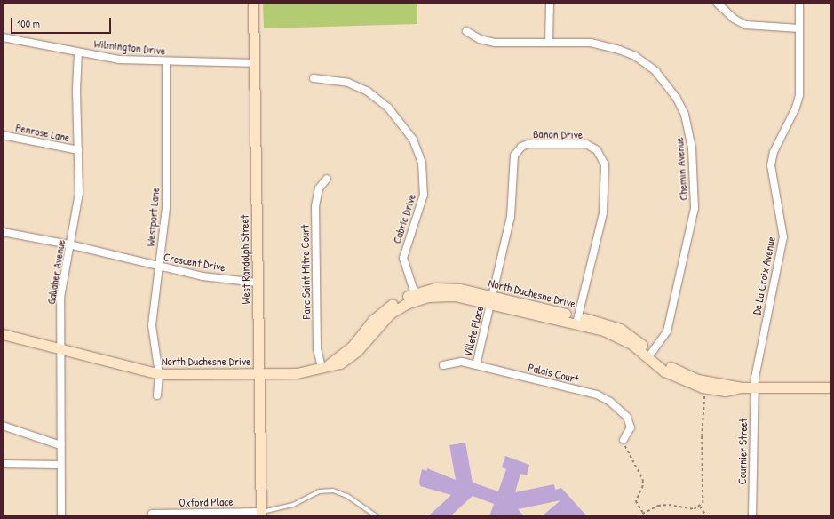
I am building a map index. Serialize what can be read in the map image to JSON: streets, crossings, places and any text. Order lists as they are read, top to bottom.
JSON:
{
  "streets": {
    "street": [
      "Wilmington Drive",
      "Penrose Lane",
      "Banon Drive",
      "Chemin Avenue",
      "Westport Lane",
      "Cabric Drive",
      "West Randolph Street",
      "Crescent Drive",
      "Gallaher Avenue",
      "Parc Saint Mitre Court",
      "De La Croix Avenue",
      "North Duchesne Drive",
      "Villete Place",
      "Palais Court",
      "Cournier Street",
      "Oxford Place"
    ]
  },
  "crossings": [
    ["Wilmington Drive", "Westport Lane"],
    ["Wilmington Drive", "West Randolph Street"],
    ["Wilmington Drive", "Gallaher Avenue"],
    ["Penrose Lane", "Gallaher Avenue"],
    ["Banon Drive", "North Duchesne Drive"],
    ["Banon Drive", "Villete Place"],
    ["Chemin Avenue", "North Duchesne Drive"],
    ["Westport Lane", "Crescent Drive"],
    ["Westport Lane", "North Duchesne Drive"],
    ["Cabric Drive", "North Duchesne Drive"],
    ["West Randolph Street", "Crescent Drive"],
    ["West Randolph Street", "North Duchesne Drive"],
    ["West Randolph Street", "Oxford Place"],
    ["Crescent Drive", "Gallaher Avenue"],
    ["Gallaher Avenue", "North Duchesne Drive"],
    ["Parc Saint Mitre Court", "North Duchesne Drive"],
    ["De La Croix Avenue", "North Duchesne Drive"],
    ["De La Croix Avenue", "Cournier Street"],
    ["North Duchesne Drive", "Villete Place"],
    ["North Duchesne Drive", "Cournier Street"],
    ["Villete Place", "Palais Court"]
  ],
  "scale_bar": "100 m"
}
